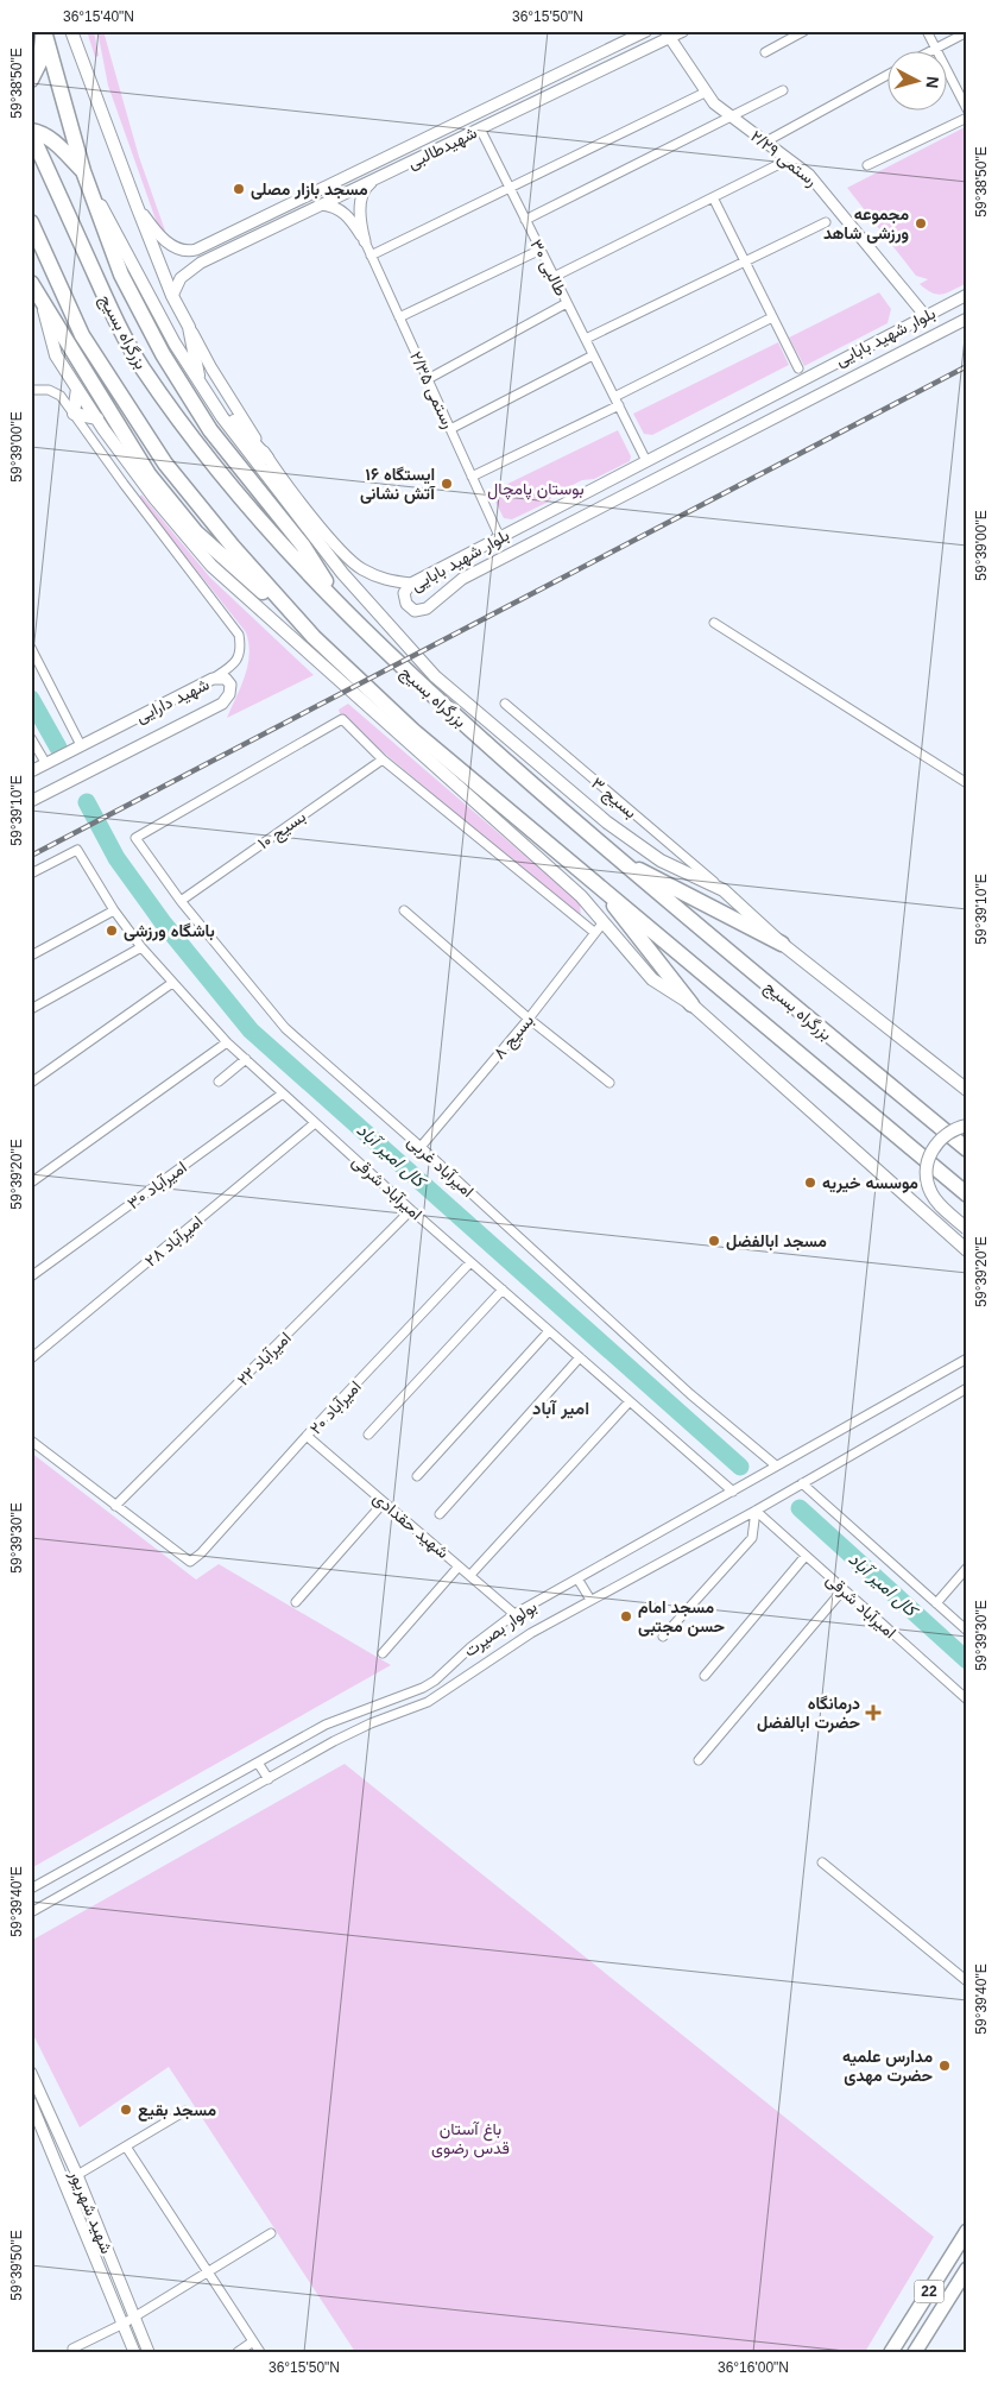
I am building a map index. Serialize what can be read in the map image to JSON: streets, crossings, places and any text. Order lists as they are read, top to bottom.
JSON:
{
  "streets": {
    "highway": ["بزرگراه بسیج"],
    "main road": ["22"],
    "street": [
      "شهیدطالبی",
      "رستمی ۲/۲۹",
      "طالبی ۳۰",
      "بلوار شهید بابایی",
      "رستمی ۲/۳۵",
      "شهید دارایی",
      "بسیج ۳",
      "بسیج ۱۰",
      "بسیج ۸",
      "امیرآباد غربی",
      "امیرآباد ۳۰",
      "امیرآباد شرقی",
      "امیرآباد ۲۸",
      "امیرآباد ۲۲",
      "امیرآباد ۲۰",
      "شهید حقدادی",
      "بولوار بصیرت",
      "شهید شهریور"
    ]
  },
  "crossings": [
    ["شهیدطالبی", "رستمی ۲/۲۹"],
    ["شهیدطالبی", "طالبی ۳۰"],
    ["رستمی ۲/۲۹", "بلوار شهید بابایی"],
    ["طالبی ۳۰", "بلوار شهید بابایی"],
    ["بلوار شهید بابایی", "رستمی ۲/۳۵"],
    ["بسیج ۱۰", "امیرآباد غربی"],
    ["بسیج ۸", "امیرآباد غربی"],
    ["امیرآباد غربی", "بولوار بصیرت"],
    ["امیرآباد ۳۰", "امیرآباد شرقی"],
    ["امیرآباد شرقی", "امیرآباد ۲۸"],
    ["امیرآباد شرقی", "امیرآباد ۲۲"],
    ["امیرآباد شرقی", "امیرآباد ۲۰"],
    ["امیرآباد شرقی", "بولوار بصیرت"],
    ["امیرآباد ۲۲", "امیرآباد ۲۰"],
    ["امیرآباد ۲۰", "شهید حقدادی"],
    ["شهید حقدادی", "بولوار بصیرت"]
  ],
  "districts": ["امیر آباد"],
  "water": ["کال امیر آباد"],
  "parks": ["بوستان پامچال", "باغ آستان قدس رضوی"],
  "places": {
    "other": [
      "مسجد بازار مصلی",
      "مجموعه ورزشی شاهد",
      "ایستگاه ۱۶ آتش نشانی",
      "باشگاه ورزشی",
      "موسسه خیریه",
      "مسجد ابالفضل",
      "مسجد امام حسن مجتبی",
      "مدارس علمیه حضرت مهدی",
      "مسجد بقیع"
    ],
    "health": ["درمانگاه حضرت ابالفضل"]
  },
  "north": "right",
  "coordinates": [
    "36°15'40\"N",
    "36°15'50\"N",
    "59°38'50\"E",
    "59°39'00\"E",
    "59°39'10\"E",
    "59°39'20\"E",
    "59°39'30\"E",
    "59°39'40\"E",
    "59°39'50\"E",
    "36°16'00\"N"
  ]
}
